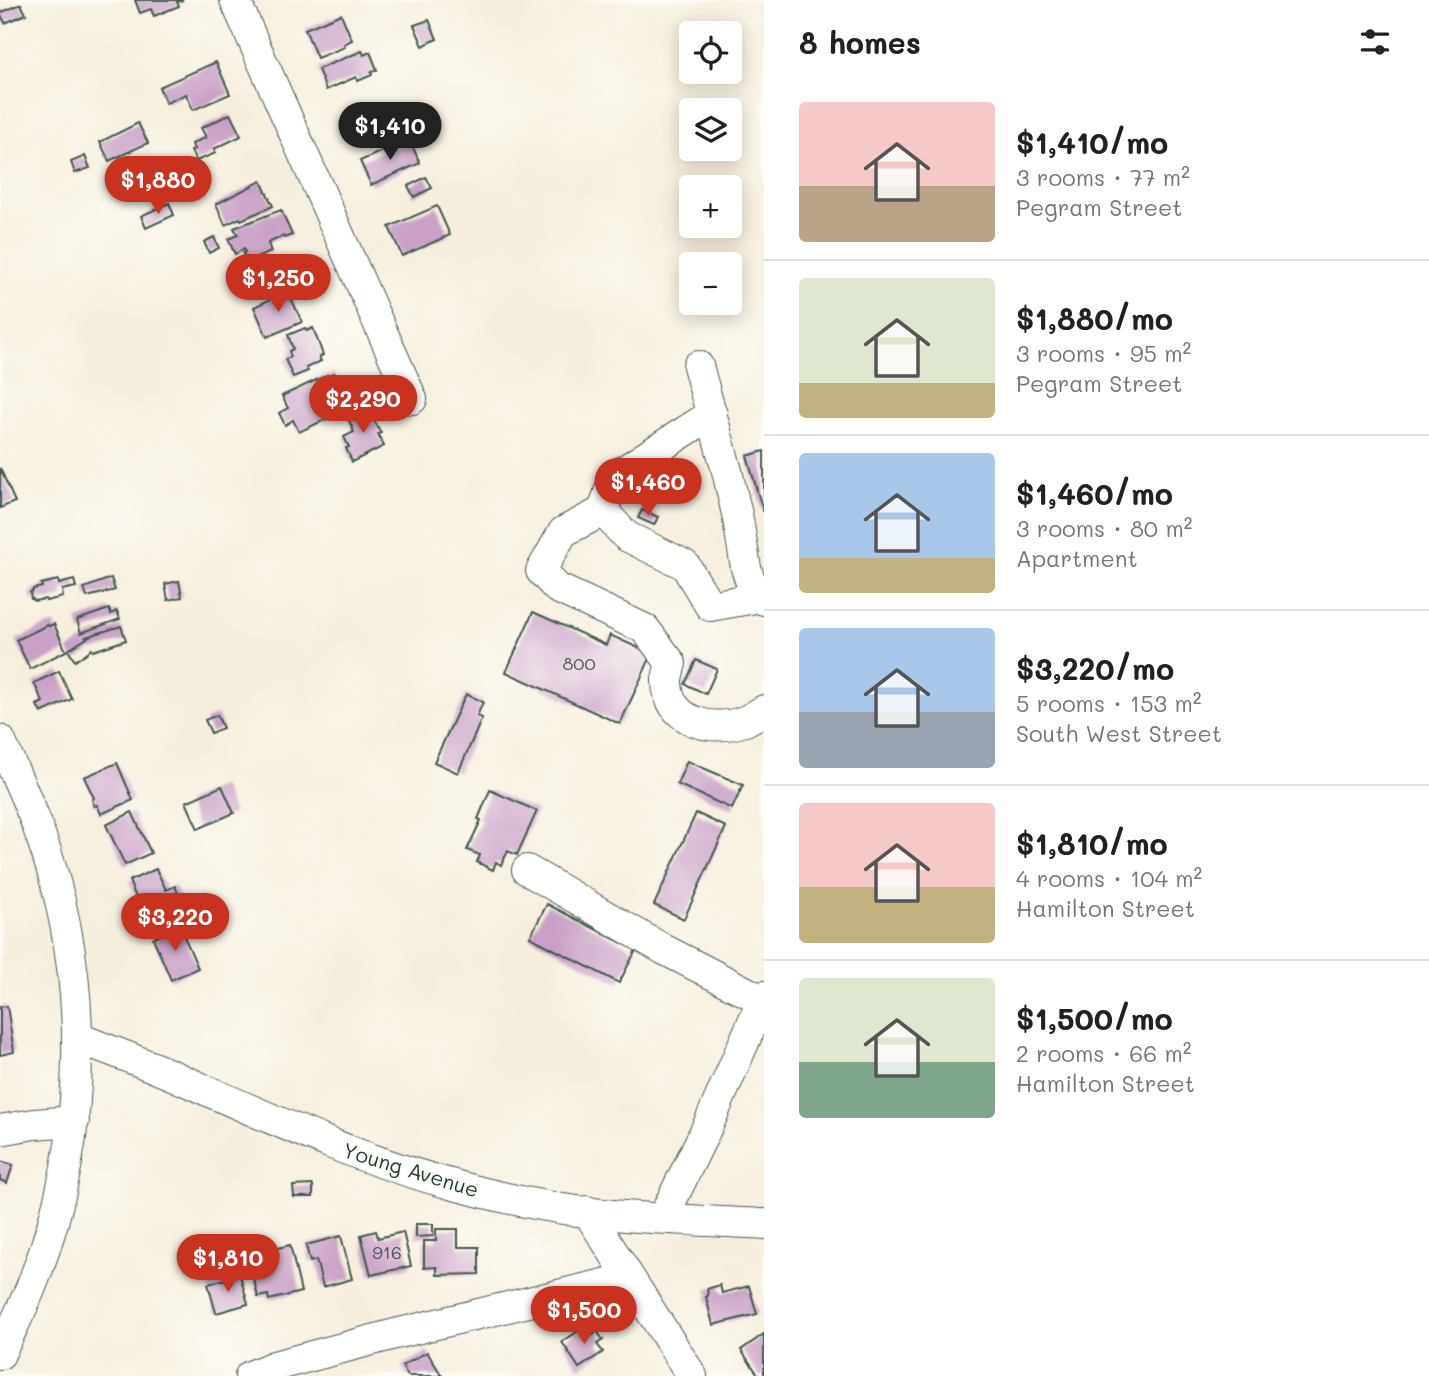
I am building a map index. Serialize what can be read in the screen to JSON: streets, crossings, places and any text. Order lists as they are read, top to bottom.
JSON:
{
  "streets": {
    "street": ["Young Avenue"]
  },
  "house_numbers": ["800", "916"],
  "page": {
    "heading": "8 homes",
    "map_buttons": ["+", "−"],
    "list": [
      {
        "name": "$1,410/mo",
        "note": "3 rooms · 77 m² · Pegram Street"
      },
      {
        "name": "$1,880/mo",
        "note": "3 rooms · 95 m² · Pegram Street"
      },
      {
        "name": "$1,460/mo",
        "note": "3 rooms · 80 m² · Apartment"
      },
      {
        "name": "$3,220/mo",
        "note": "5 rooms · 153 m² · South West Street"
      },
      {
        "name": "$1,810/mo",
        "note": "4 rooms · 104 m² · Hamilton Street"
      },
      {
        "name": "$1,500/mo",
        "note": "2 rooms · 66 m² · Hamilton Street"
      }
    ],
    "price": [
      "$1,410",
      "$1,880",
      "$1,250",
      "$2,290",
      "$1,460",
      "$3,220",
      "$1,810",
      "$1,500"
    ]
  }
}
